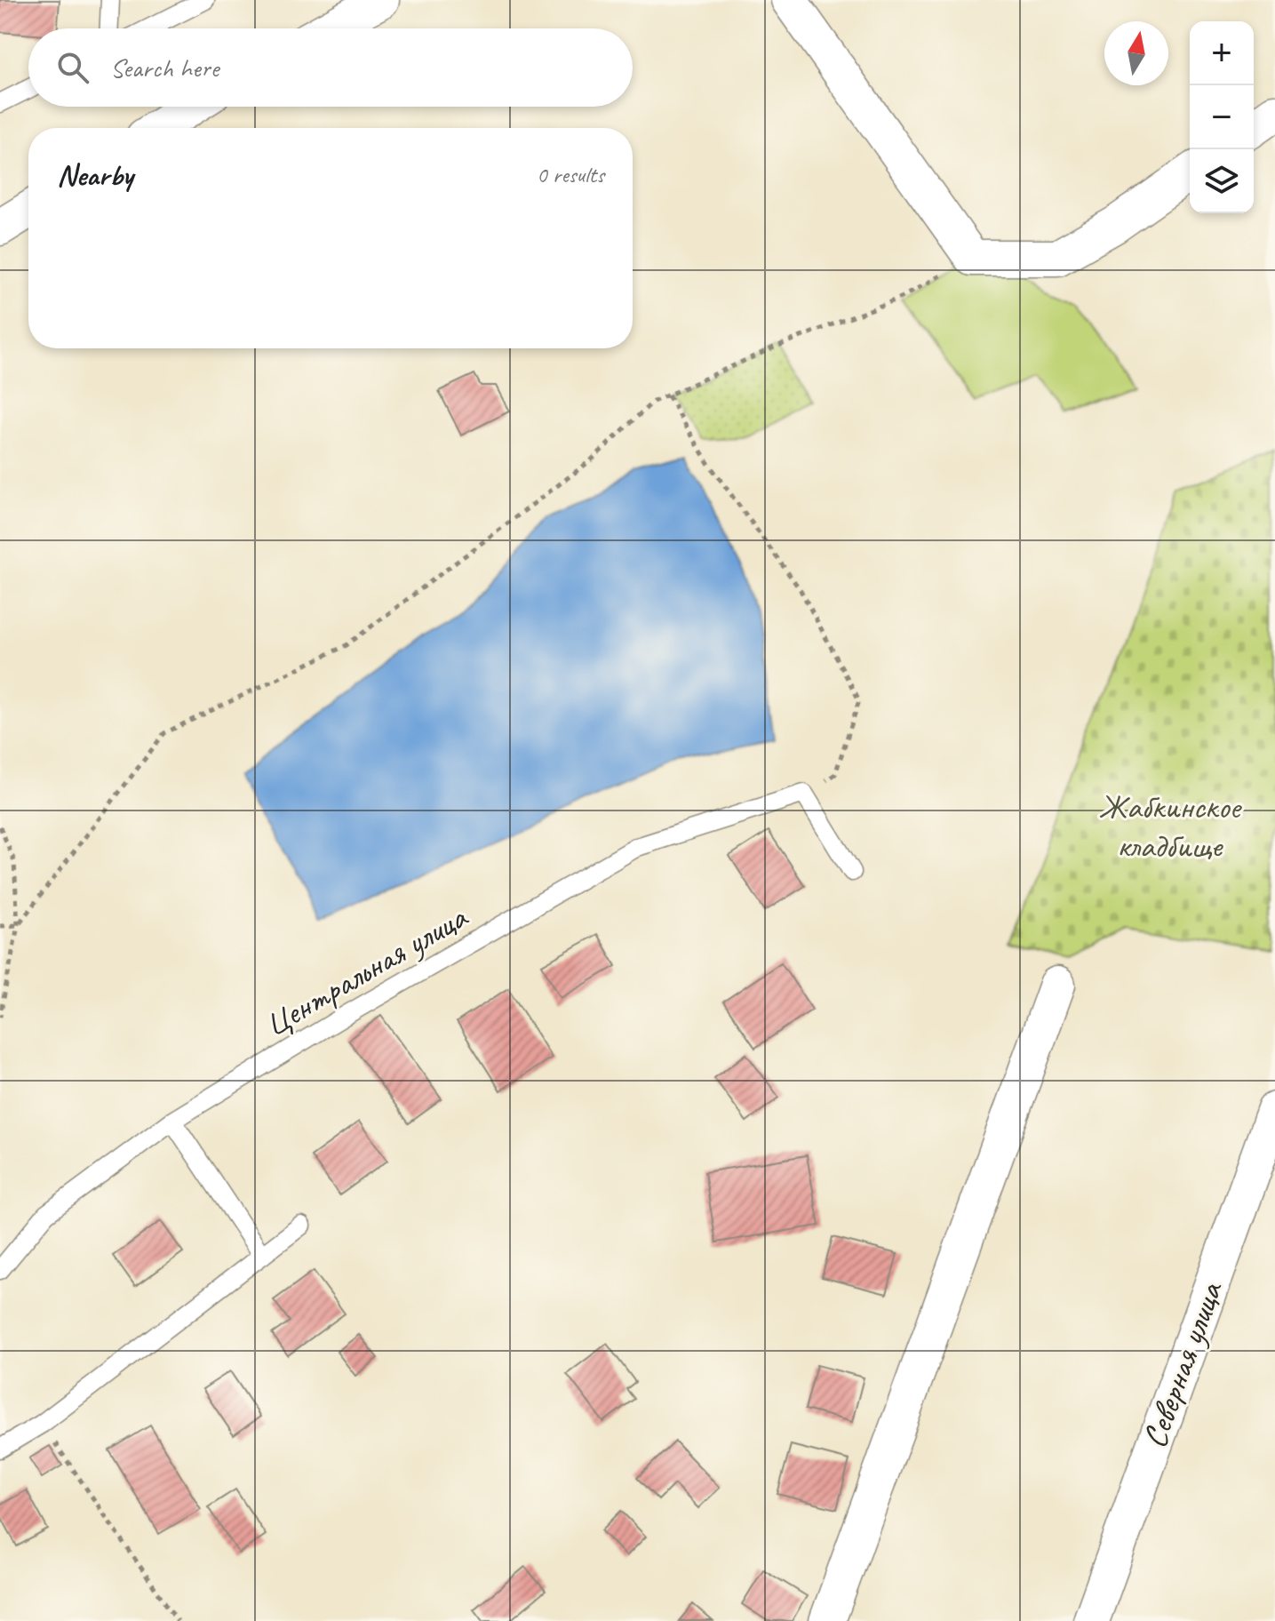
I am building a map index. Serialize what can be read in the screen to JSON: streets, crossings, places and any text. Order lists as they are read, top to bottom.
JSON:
{
  "streets": {
    "street": ["Северная улица"],
    "lane": ["Центральная улица"]
  },
  "parks": ["Жабкинское кладбище"],
  "north": "top",
  "page": {
    "map_buttons": ["+", "−"],
    "search": "Search here",
    "heading": ["Nearby", "0 results"]
  }
}
